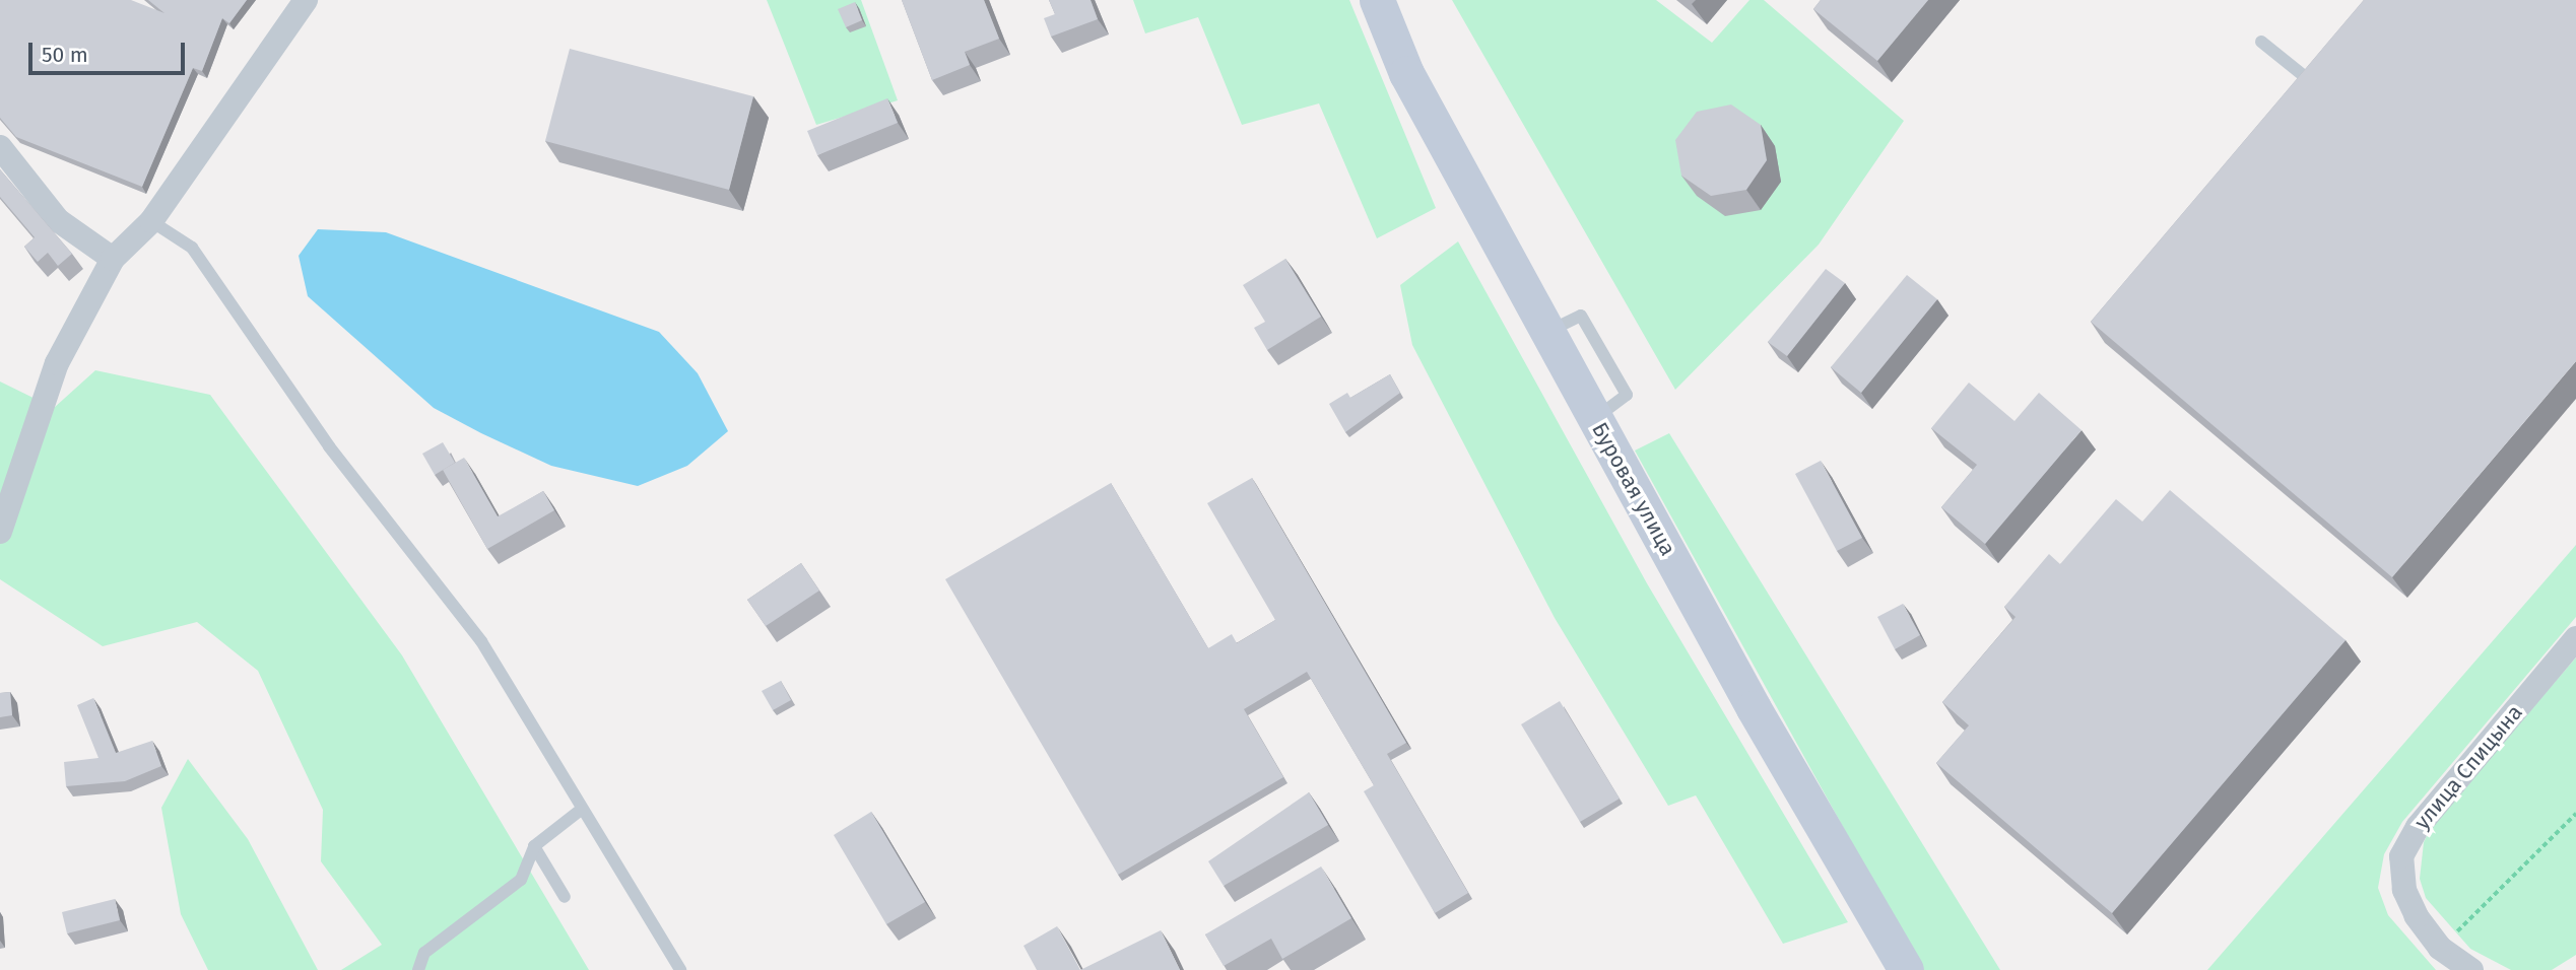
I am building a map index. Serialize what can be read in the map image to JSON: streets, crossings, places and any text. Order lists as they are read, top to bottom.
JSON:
{
  "streets": {
    "main road": ["Буровая улица"],
    "street": ["улица Спицына"]
  },
  "scale_bar": "50 m"
}
